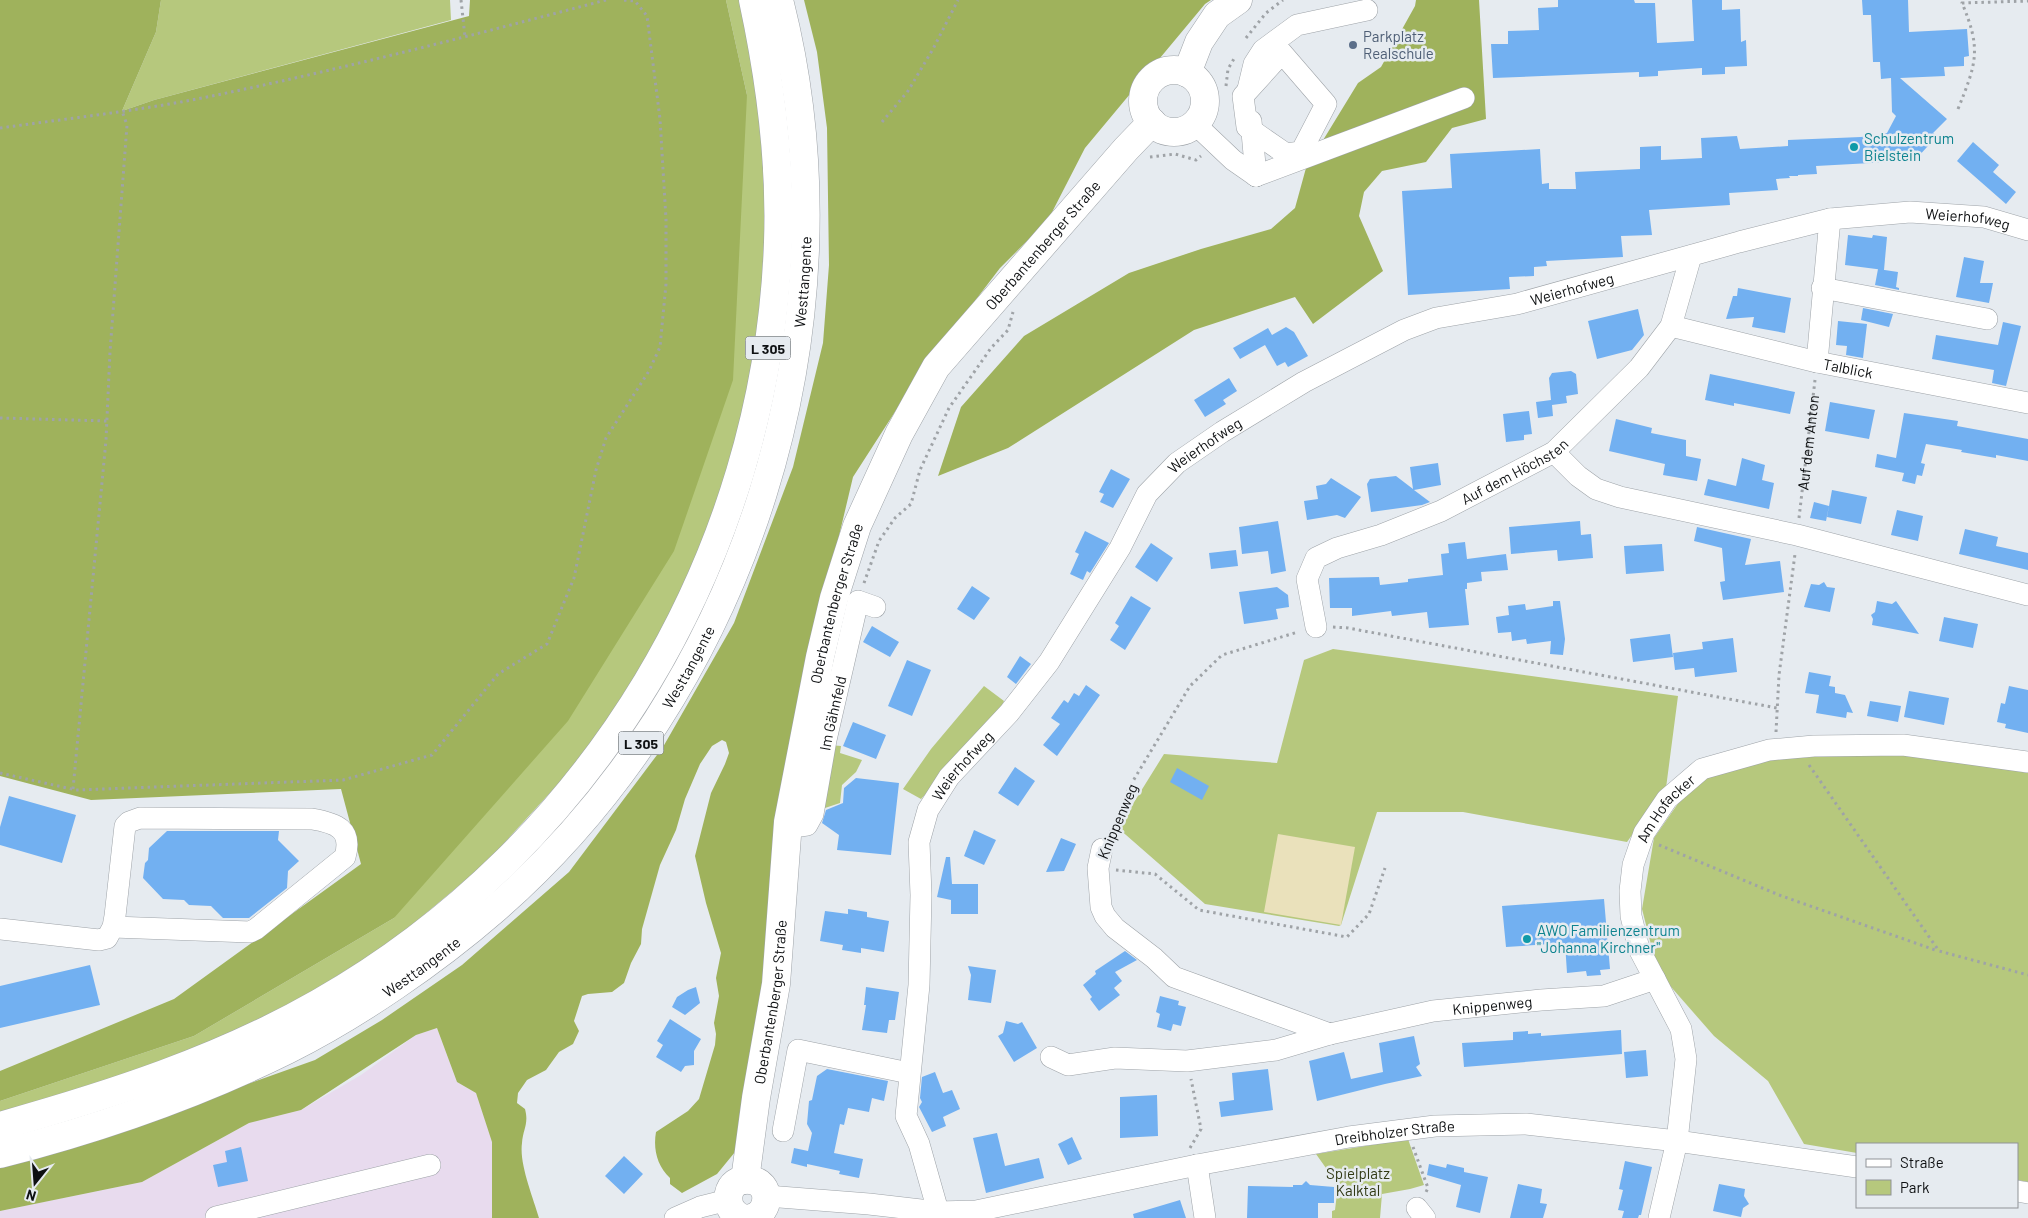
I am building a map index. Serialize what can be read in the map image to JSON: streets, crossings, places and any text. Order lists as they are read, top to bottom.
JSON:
{
  "streets": {
    "main road": ["Oberbantenberger Straße", "Westtangente", "L 305"],
    "street": [
      "Weierhofweg",
      "Talblick",
      "Auf dem Höchsten",
      "Im Gähnfeld",
      "Am Hofacker",
      "Knippenweg",
      "Dreibholzer Straße"
    ],
    "path": ["Auf dem Anton"]
  },
  "crossings": [
    ["Weierhofweg", "Auf dem Höchsten"],
    ["Weierhofweg", "Dreibholzer Straße"],
    ["Oberbantenberger Straße", "Im Gähnfeld"],
    ["Talblick", "Auf dem Anton"],
    ["Talblick", "Auf dem Höchsten"],
    ["Auf dem Anton", "Am Hofacker"],
    ["Auf dem Anton", "Knippenweg"],
    ["Auf dem Höchsten", "Knippenweg"],
    ["Am Hofacker", "Knippenweg"],
    ["Am Hofacker", "Dreibholzer Straße"]
  ],
  "parks": ["Spielplatz Kalktal"],
  "places": ["Parkplatz Realschule", "Schulzentrum Bielstein", "AWO Familienzentrum \"Johanna Kirchner\""],
  "legend": ["Straße", "Park"],
  "north": "bottom"
}
